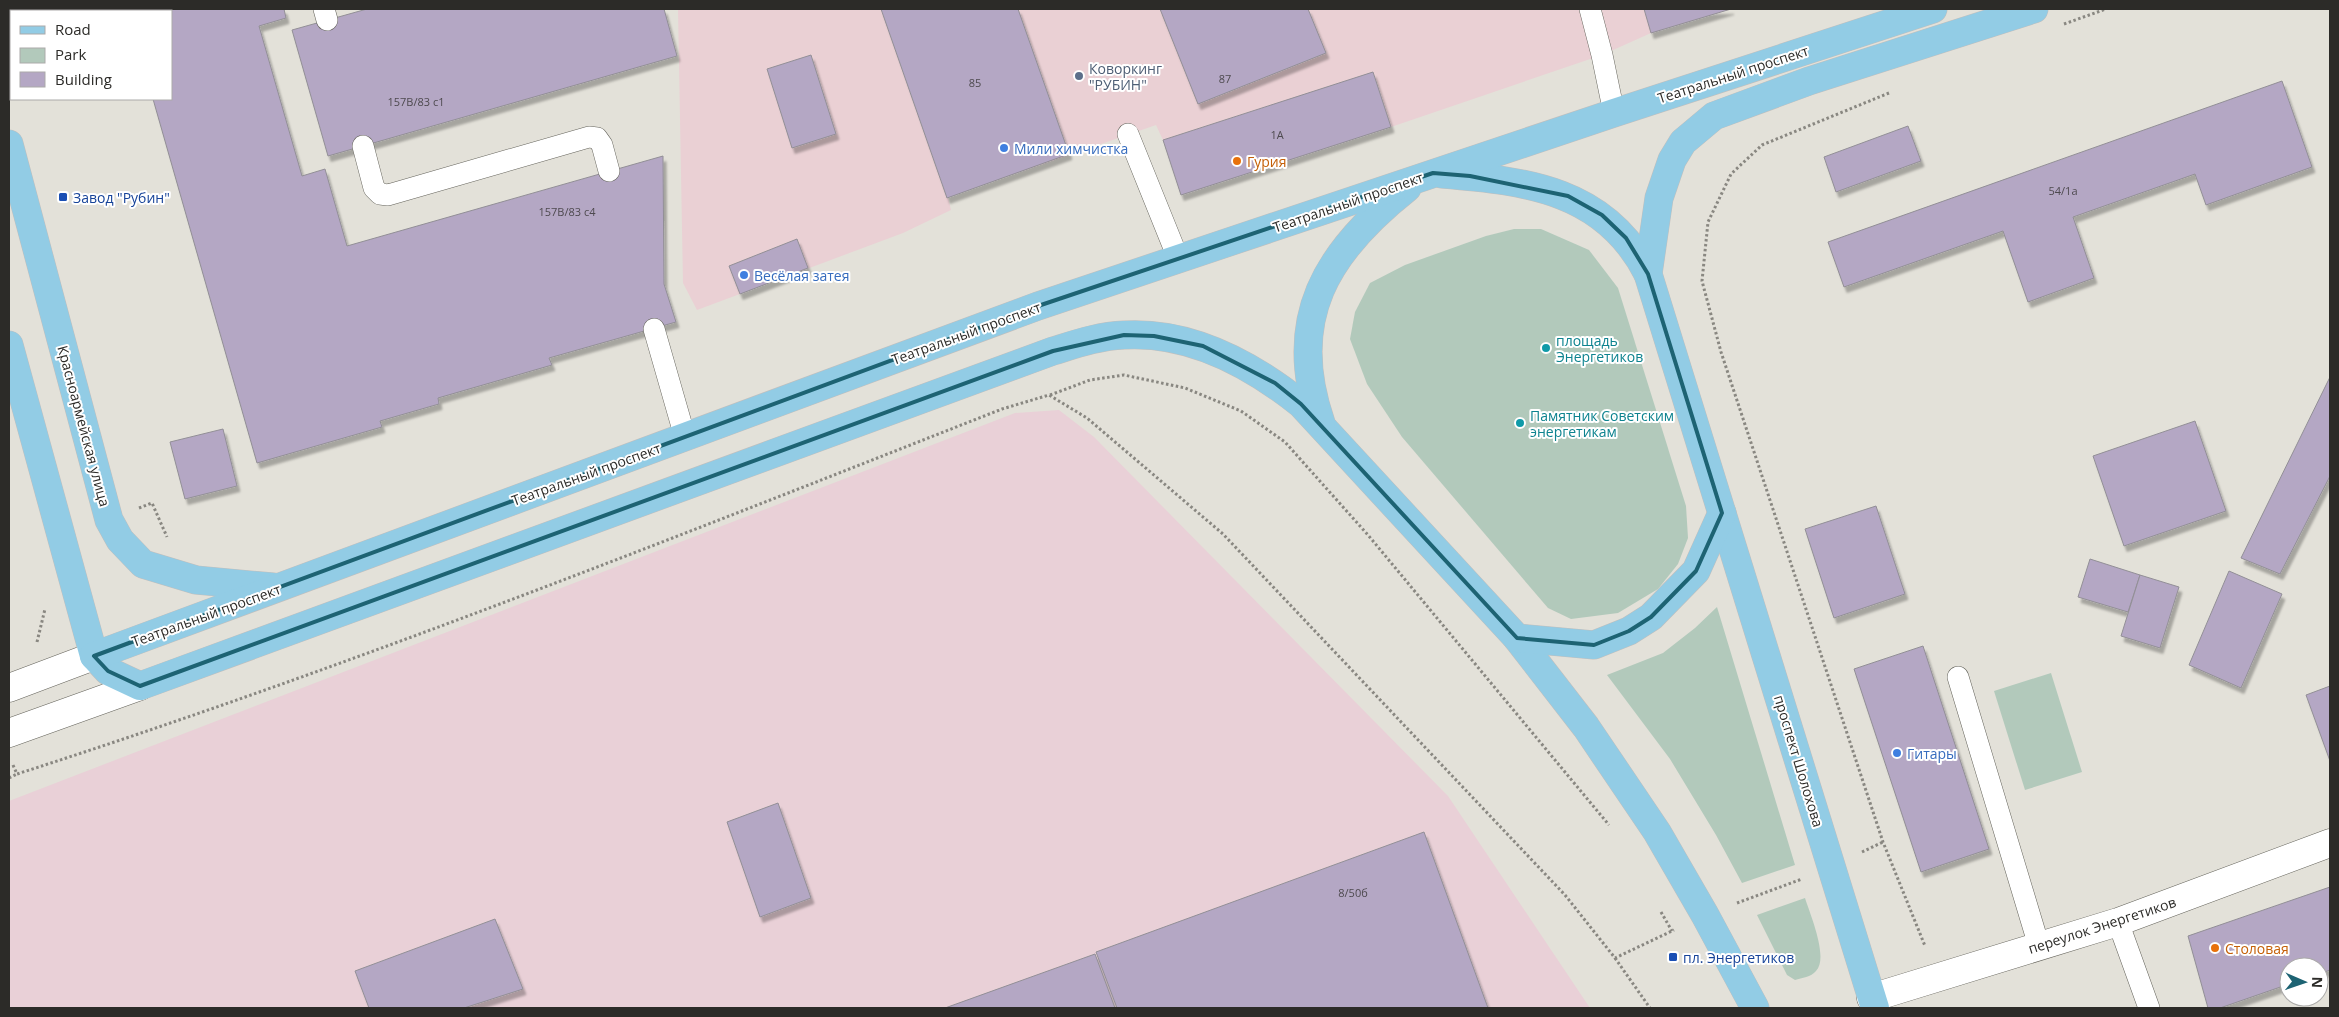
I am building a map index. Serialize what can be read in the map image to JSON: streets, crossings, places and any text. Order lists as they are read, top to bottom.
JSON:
{
  "streets": {
    "main road": ["Театральный проспект", "Красноармейская улица", "проспект Шолохова"],
    "street": ["переулок Энергетиков"]
  },
  "crossings": [
    ["Театральный проспект", "Красноармейская улица"],
    ["проспект Шолохова", "переулок Энергетиков"]
  ],
  "places": {
    "other": [
      "Коворкинг \"РУБИН\"",
      "Мили химчистка",
      "Гурия",
      "Весёлая затея",
      "площадь Энергетиков",
      "Памятник Советским энергетикам",
      "Гитары",
      "Столовая"
    ],
    "transit": ["Завод \"Рубин\"", "пл. Энергетиков"]
  },
  "house_numbers": [
    "87",
    "85",
    "157В/83 с1",
    "1А",
    "54/1а",
    "157В/83 с4",
    "8/50б"
  ],
  "legend": ["Road", "Park", "Building"],
  "north": "right"
}
